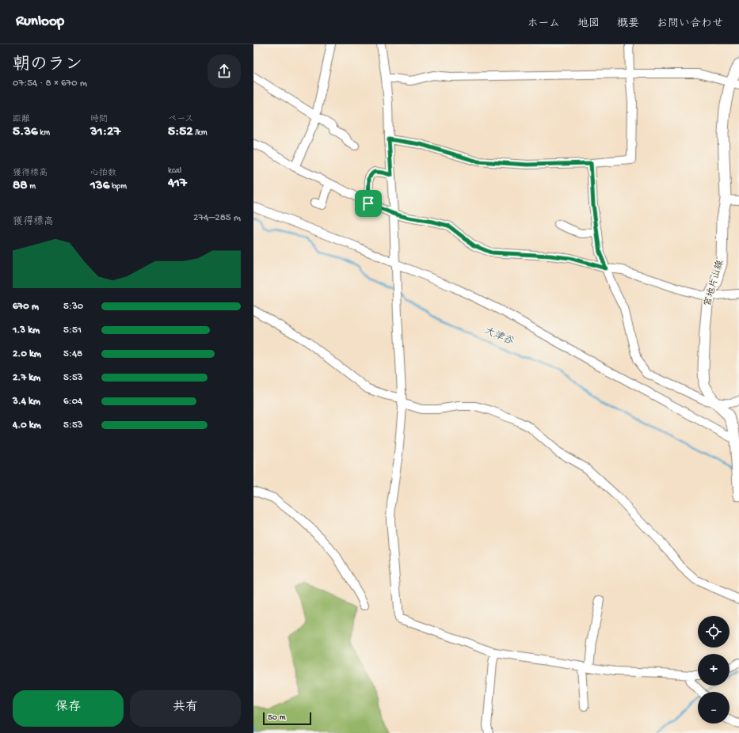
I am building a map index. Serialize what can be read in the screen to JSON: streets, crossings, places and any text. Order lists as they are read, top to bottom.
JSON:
{
  "streets": {
    "main road": ["宮地片山線"]
  },
  "water": ["大津谷"],
  "scale_bar": "50 m",
  "page": {
    "header": "Runloop",
    "nav": [
      "ホーム",
      "地図",
      "概要",
      "お問い合わせ"
    ],
    "heading": ["朝のラン", "07:54 · 8 × 670 m"],
    "stats": [
      ["距離", "5.36 km"],
      ["時間", "31:27"],
      ["ペース", "5:52 /km"],
      ["獲得標高", "88 m"],
      ["心拍数", "136 bpm"],
      ["kcal", "417"]
    ],
    "chart": ["獲得標高", "274–285 m"],
    "list": [
      {
        "name": "670 m",
        "note": "5:30"
      },
      {
        "name": "1.3 km",
        "note": "5:51"
      },
      {
        "name": "2.0 km",
        "note": "5:48"
      },
      {
        "name": "2.7 km",
        "note": "5:53"
      },
      {
        "name": "3.4 km",
        "note": "6:04"
      },
      {
        "name": "4.0 km",
        "note": "5:53"
      }
    ],
    "map_buttons": ["+", "−"],
    "buttons": ["保存", "共有"],
    "scale": "50 m"
  }
}
